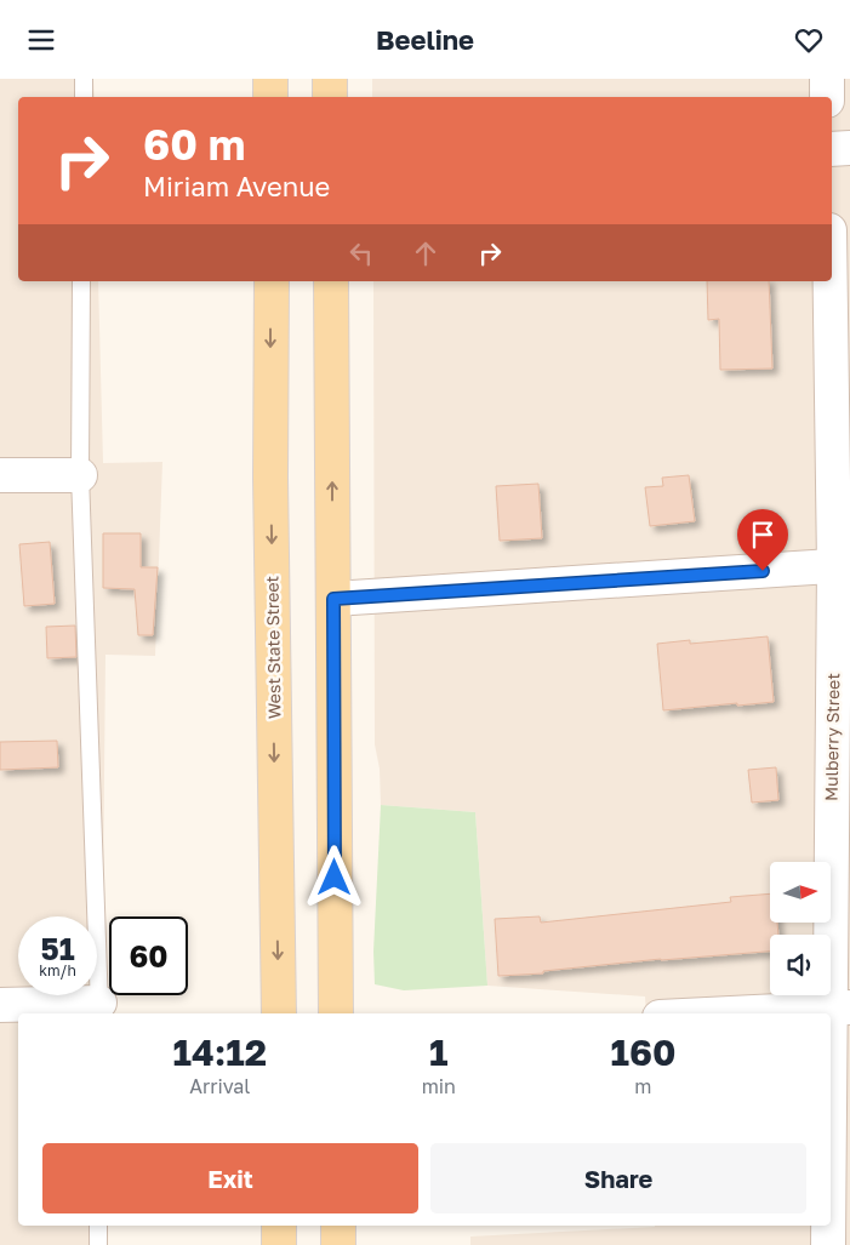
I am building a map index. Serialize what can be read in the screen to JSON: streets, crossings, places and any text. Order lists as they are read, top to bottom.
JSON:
{
  "streets": {
    "main road": ["West State Street"],
    "street": ["Mulberry Street"]
  },
  "north": "right",
  "page": {
    "header": "Beeline",
    "turn": ["60 m", "Miriam Avenue"],
    "speed": "51 km/h",
    "limit": "60",
    "eta": [
      "14:12",
      "Arrival",
      "1",
      "min",
      "160",
      "m"
    ],
    "buttons": ["Exit", "Share"]
  }
}
